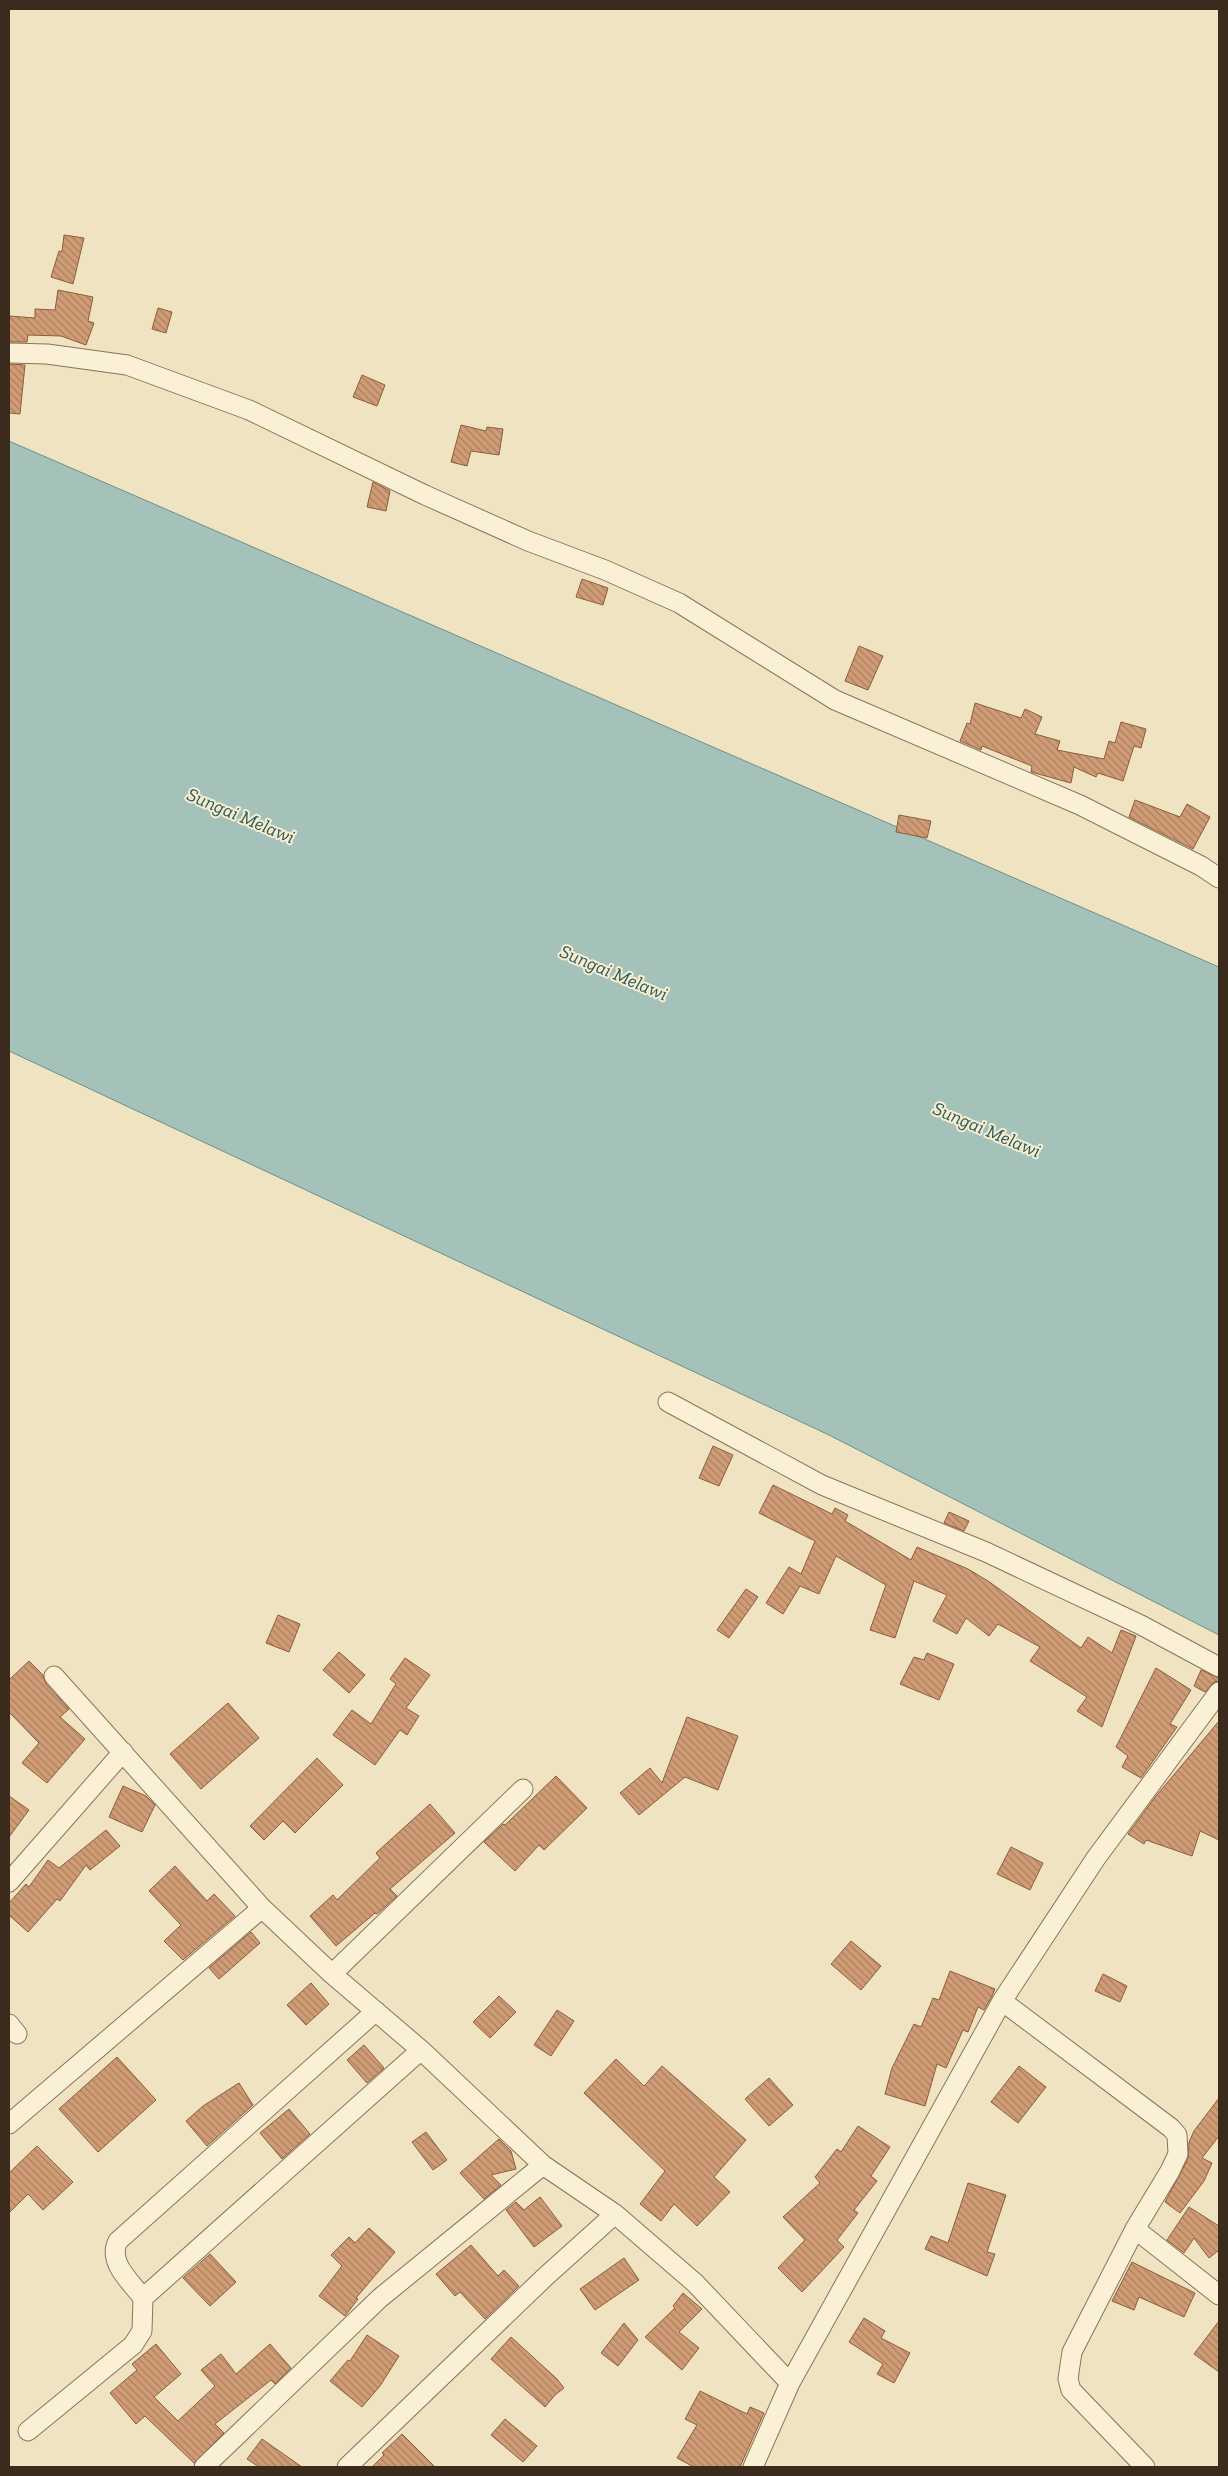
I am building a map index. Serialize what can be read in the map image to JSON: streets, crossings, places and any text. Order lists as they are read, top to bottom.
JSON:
{
  "water": ["Sungai Melawi"]
}
